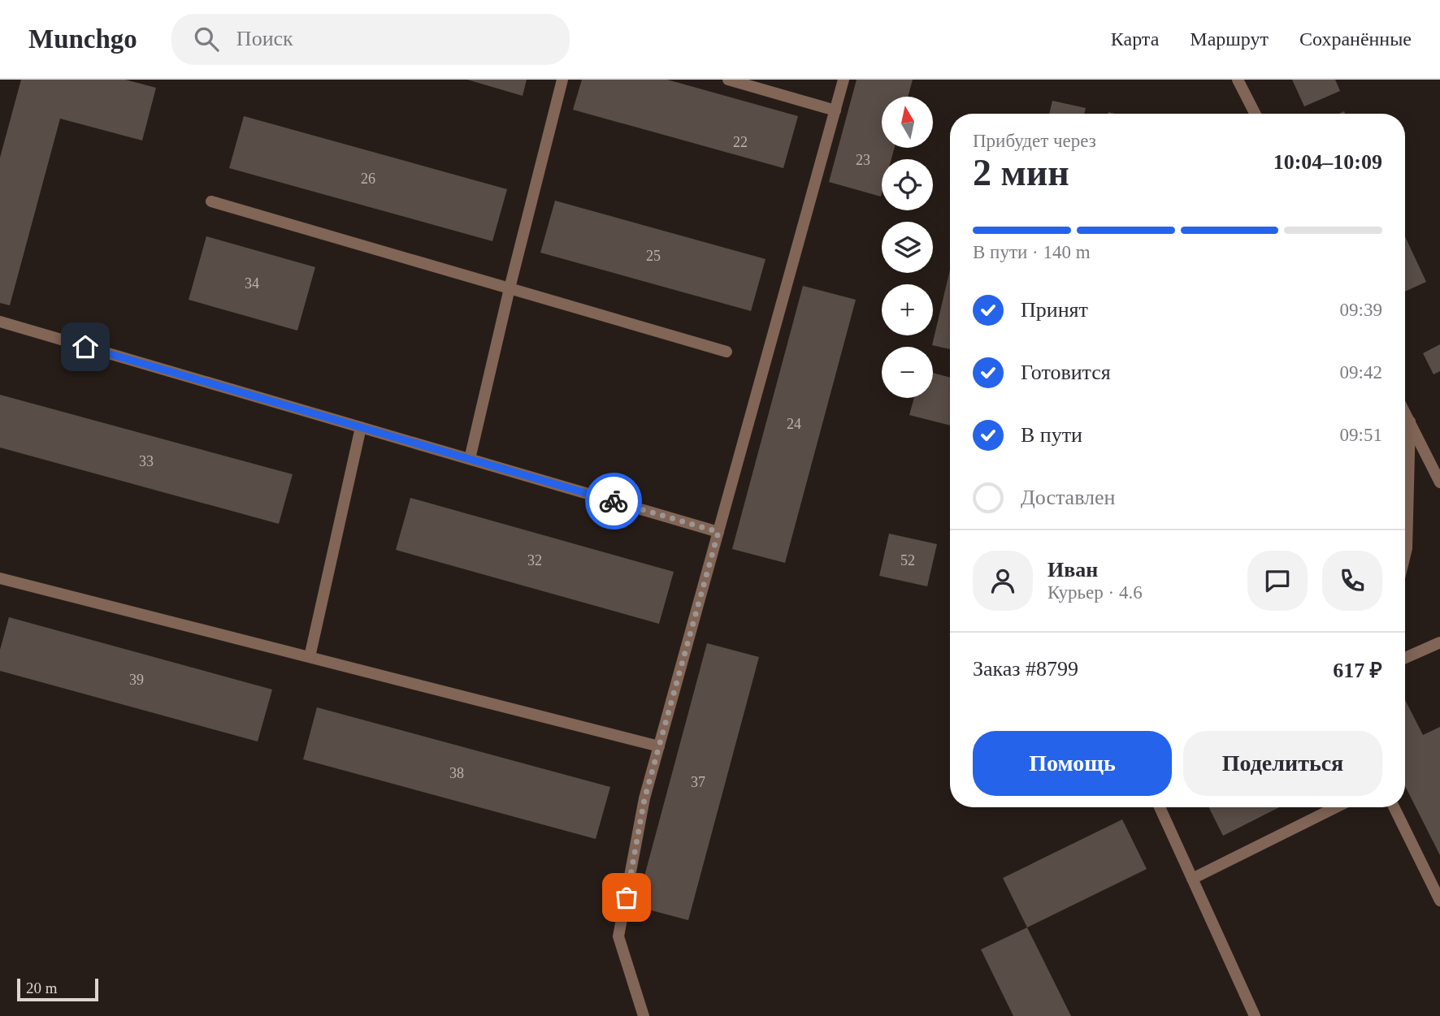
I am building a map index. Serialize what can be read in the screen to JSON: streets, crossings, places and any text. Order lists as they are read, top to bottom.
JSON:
{
  "house_numbers": [
    "22",
    "23",
    "26",
    "25",
    "34",
    "24",
    "33",
    "32",
    "52",
    "39",
    "38",
    "37"
  ],
  "scale_bar": "20 m",
  "north": "top",
  "page": {
    "header": "Munchgo",
    "search": "Поиск",
    "nav": ["Карта", "Маршрут", "Сохранённые"],
    "map_buttons": ["+", "−"],
    "heading": ["2 мин", "Прибудет через", "10:04–10:09"],
    "panel": [
      "Иван",
      "Курьер · 4.6",
      "Заказ #8799",
      "617 ₽"
    ],
    "bar": "В пути · 140 m",
    "list": [
      ["Принят", "09:39"],
      ["Готовится", "09:42"],
      ["В пути", "09:51"],
      "Доставлен"
    ],
    "buttons": ["Помощь", "Поделиться"],
    "scale": "20 m"
  }
}
